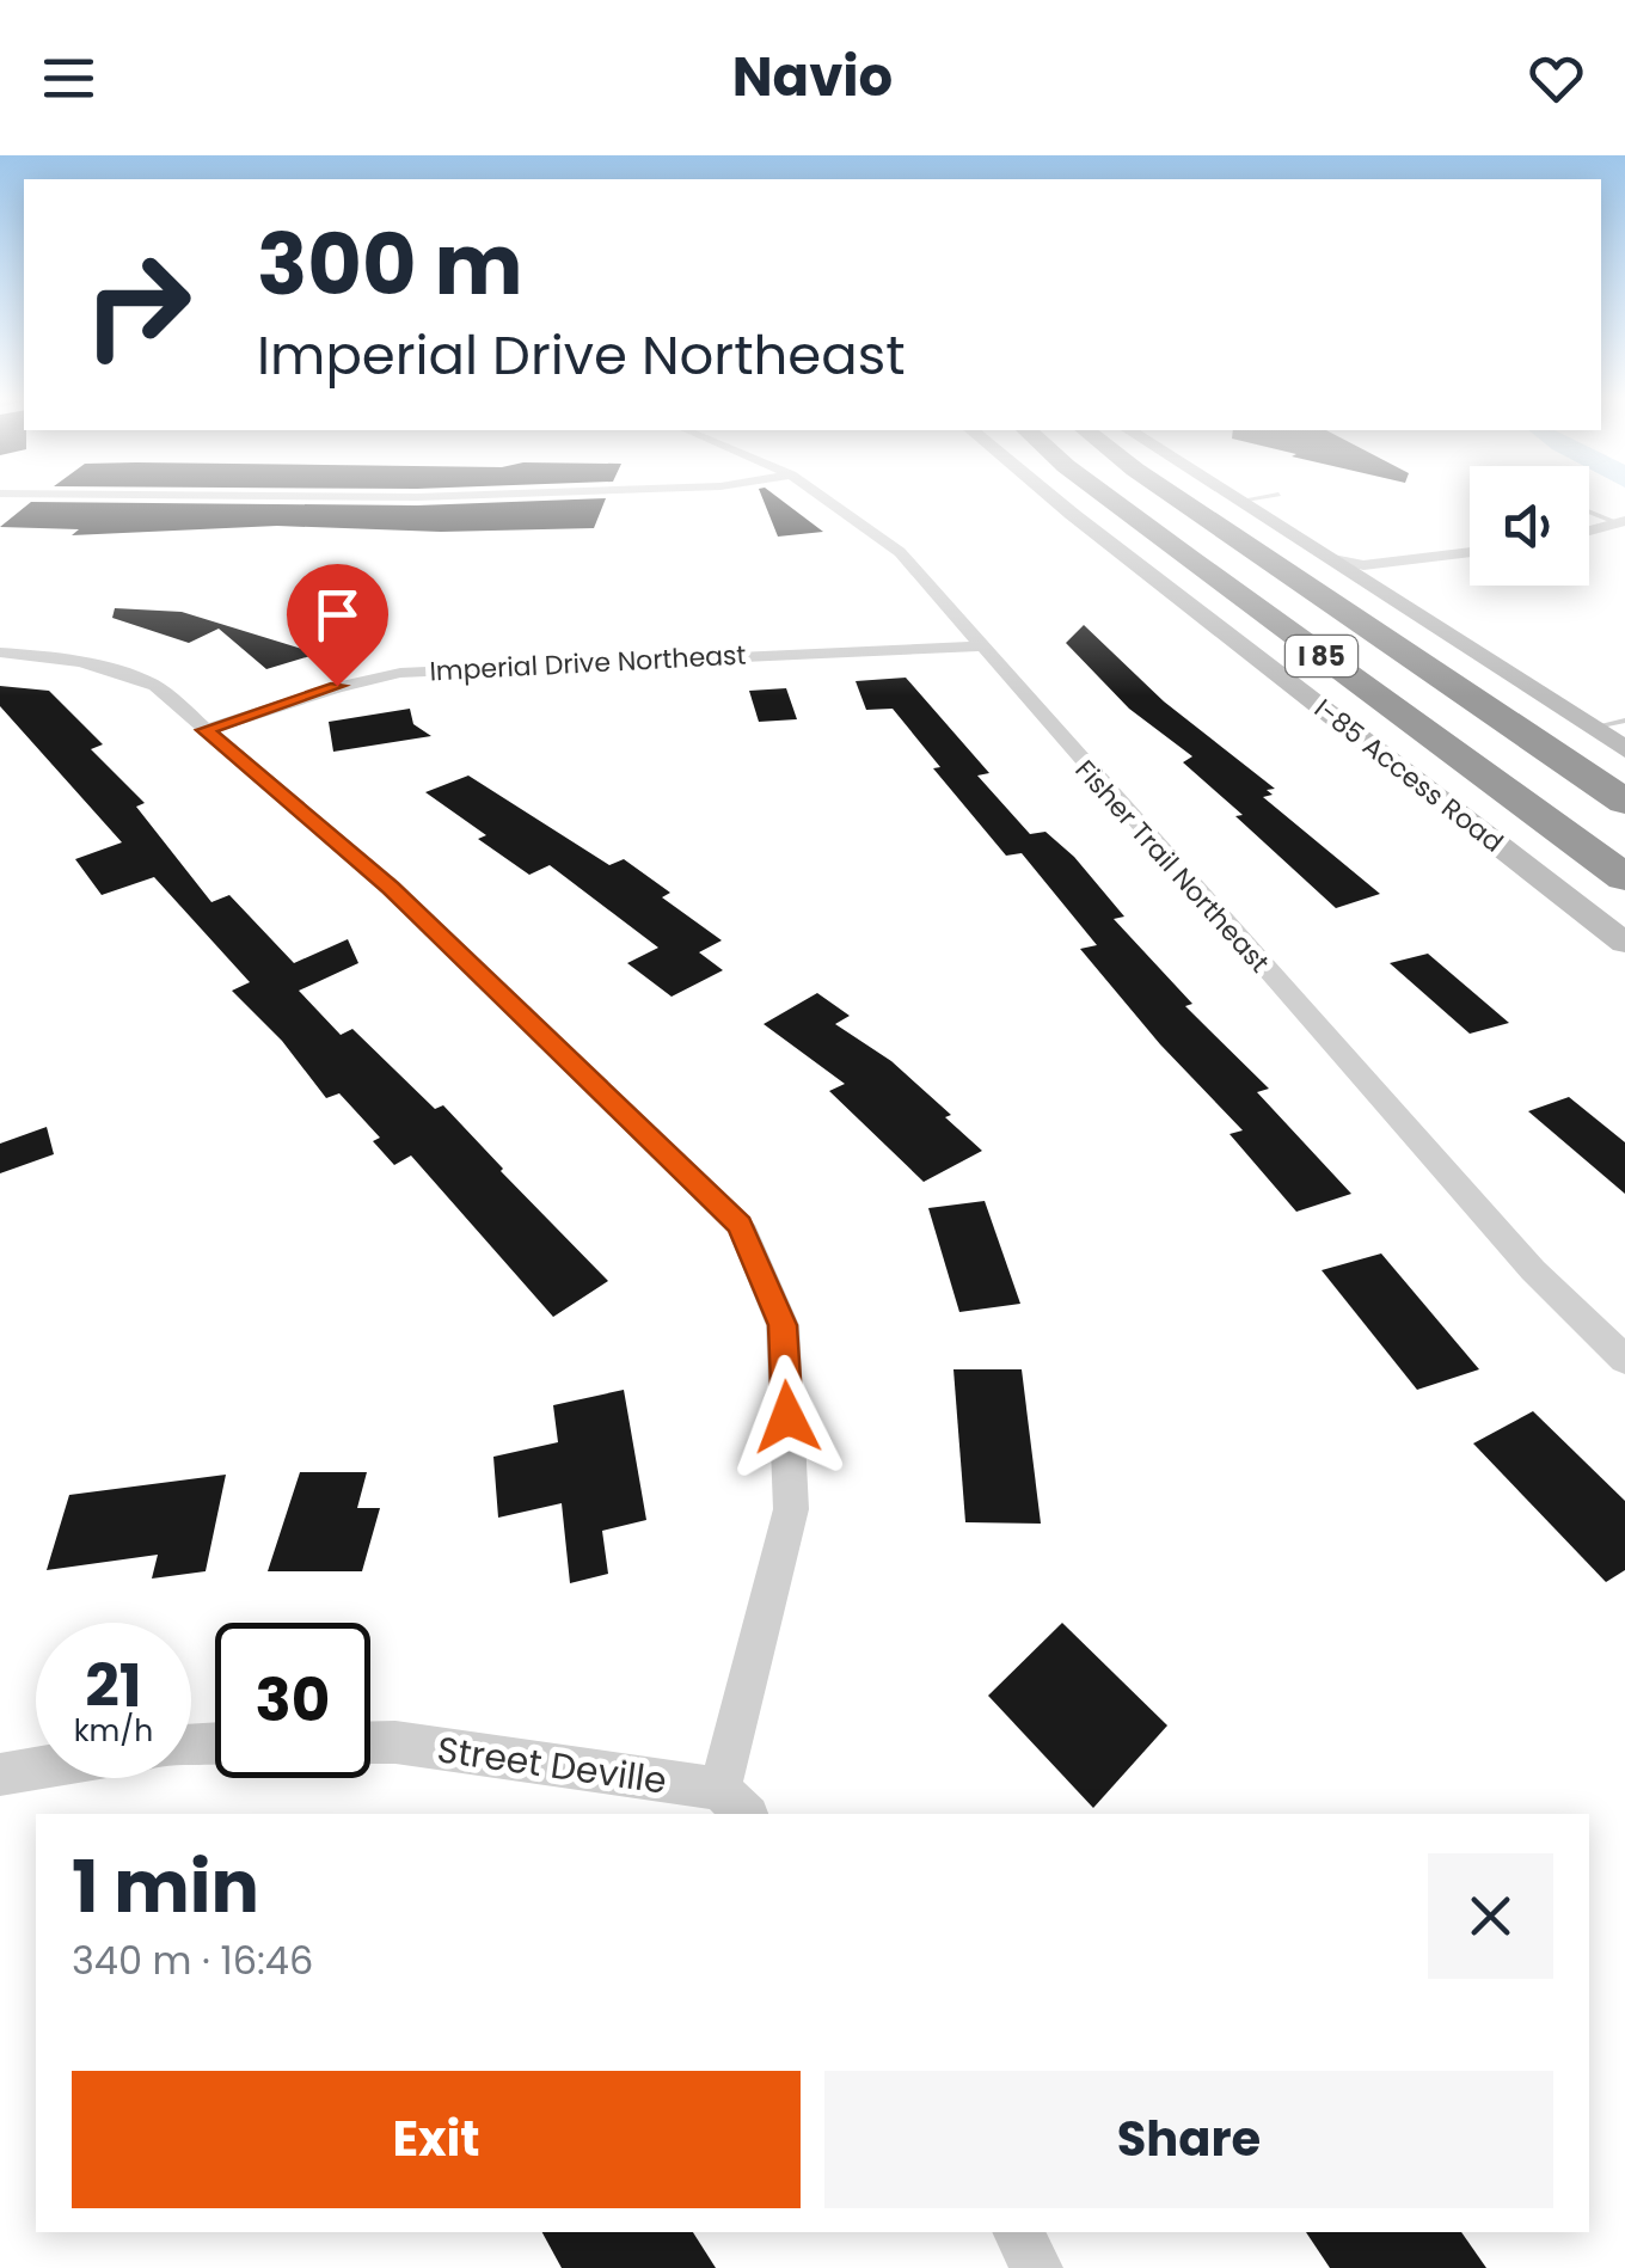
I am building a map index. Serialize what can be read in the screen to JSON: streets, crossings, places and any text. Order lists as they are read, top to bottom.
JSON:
{
  "streets": {
    "highway": ["I 85"],
    "main road": ["I-85 Access Road"],
    "street": ["Imperial Drive Northeast", "Fisher Trail Northeast", "Street Deville"]
  },
  "crossings": [
    ["Imperial Drive Northeast", "Fisher Trail Northeast"]
  ],
  "page": {
    "header": "Navio",
    "turn": ["300 m", "Imperial Drive Northeast"],
    "speed": "21 km/h",
    "limit": "30",
    "heading": ["1 min", "340 m · 16:46"],
    "buttons": ["Exit", "Share"]
  }
}
